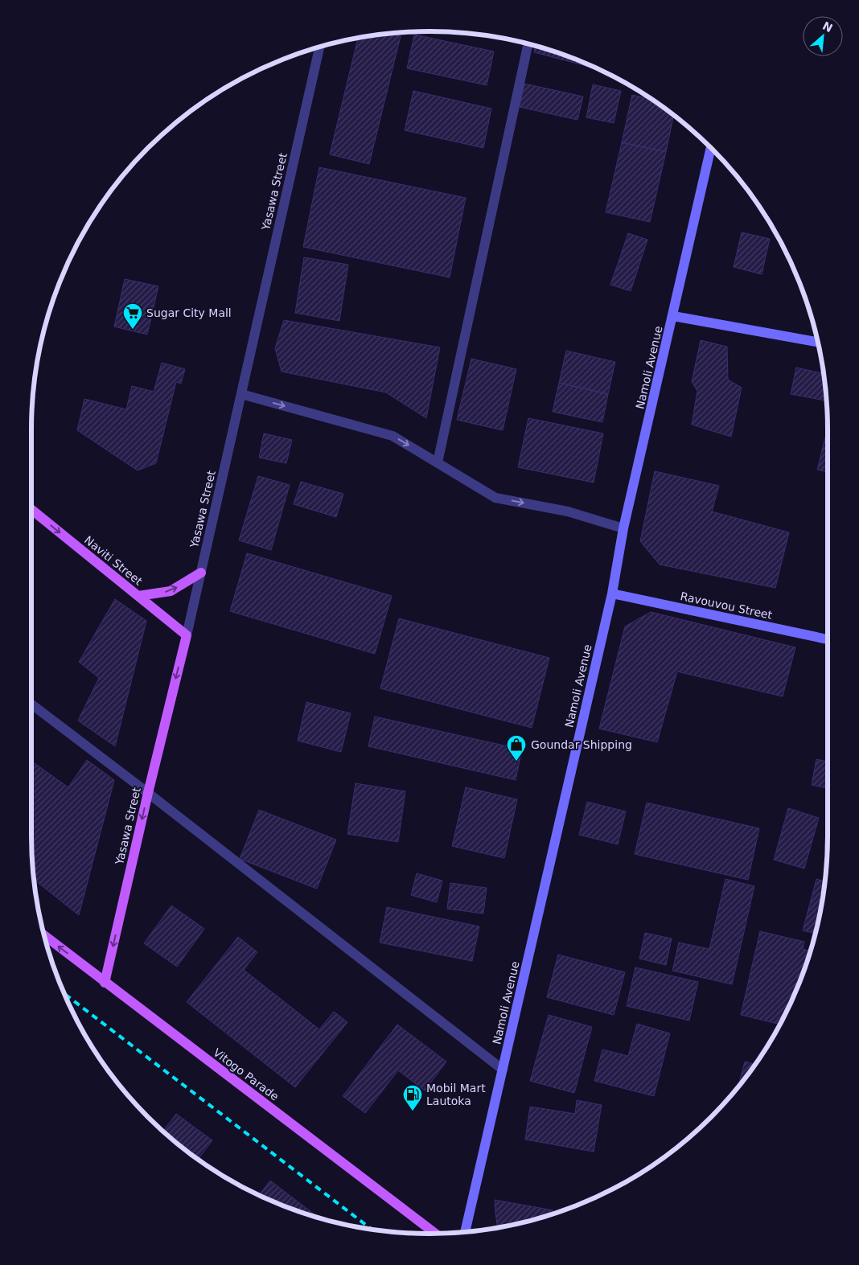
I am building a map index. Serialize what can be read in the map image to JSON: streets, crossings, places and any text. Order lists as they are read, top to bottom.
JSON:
{
  "streets": {
    "main road": ["Yasawa Street", "Naviti Street", "Vitogo Parade"],
    "street": ["Namoli Avenue", "Ravouvou Street"]
  },
  "crossings": [
    ["Yasawa Street", "Naviti Street"],
    ["Yasawa Street", "Vitogo Parade"],
    ["Namoli Avenue", "Ravouvou Street"]
  ],
  "one_way": ["Yasawa Street", "Naviti Street"],
  "places": {
    "supermarket": ["Sugar City Mall"],
    "shop": ["Goundar Shipping"],
    "fuel station": ["Mobil Mart Lautoka"]
  },
  "north": "top right"
}
